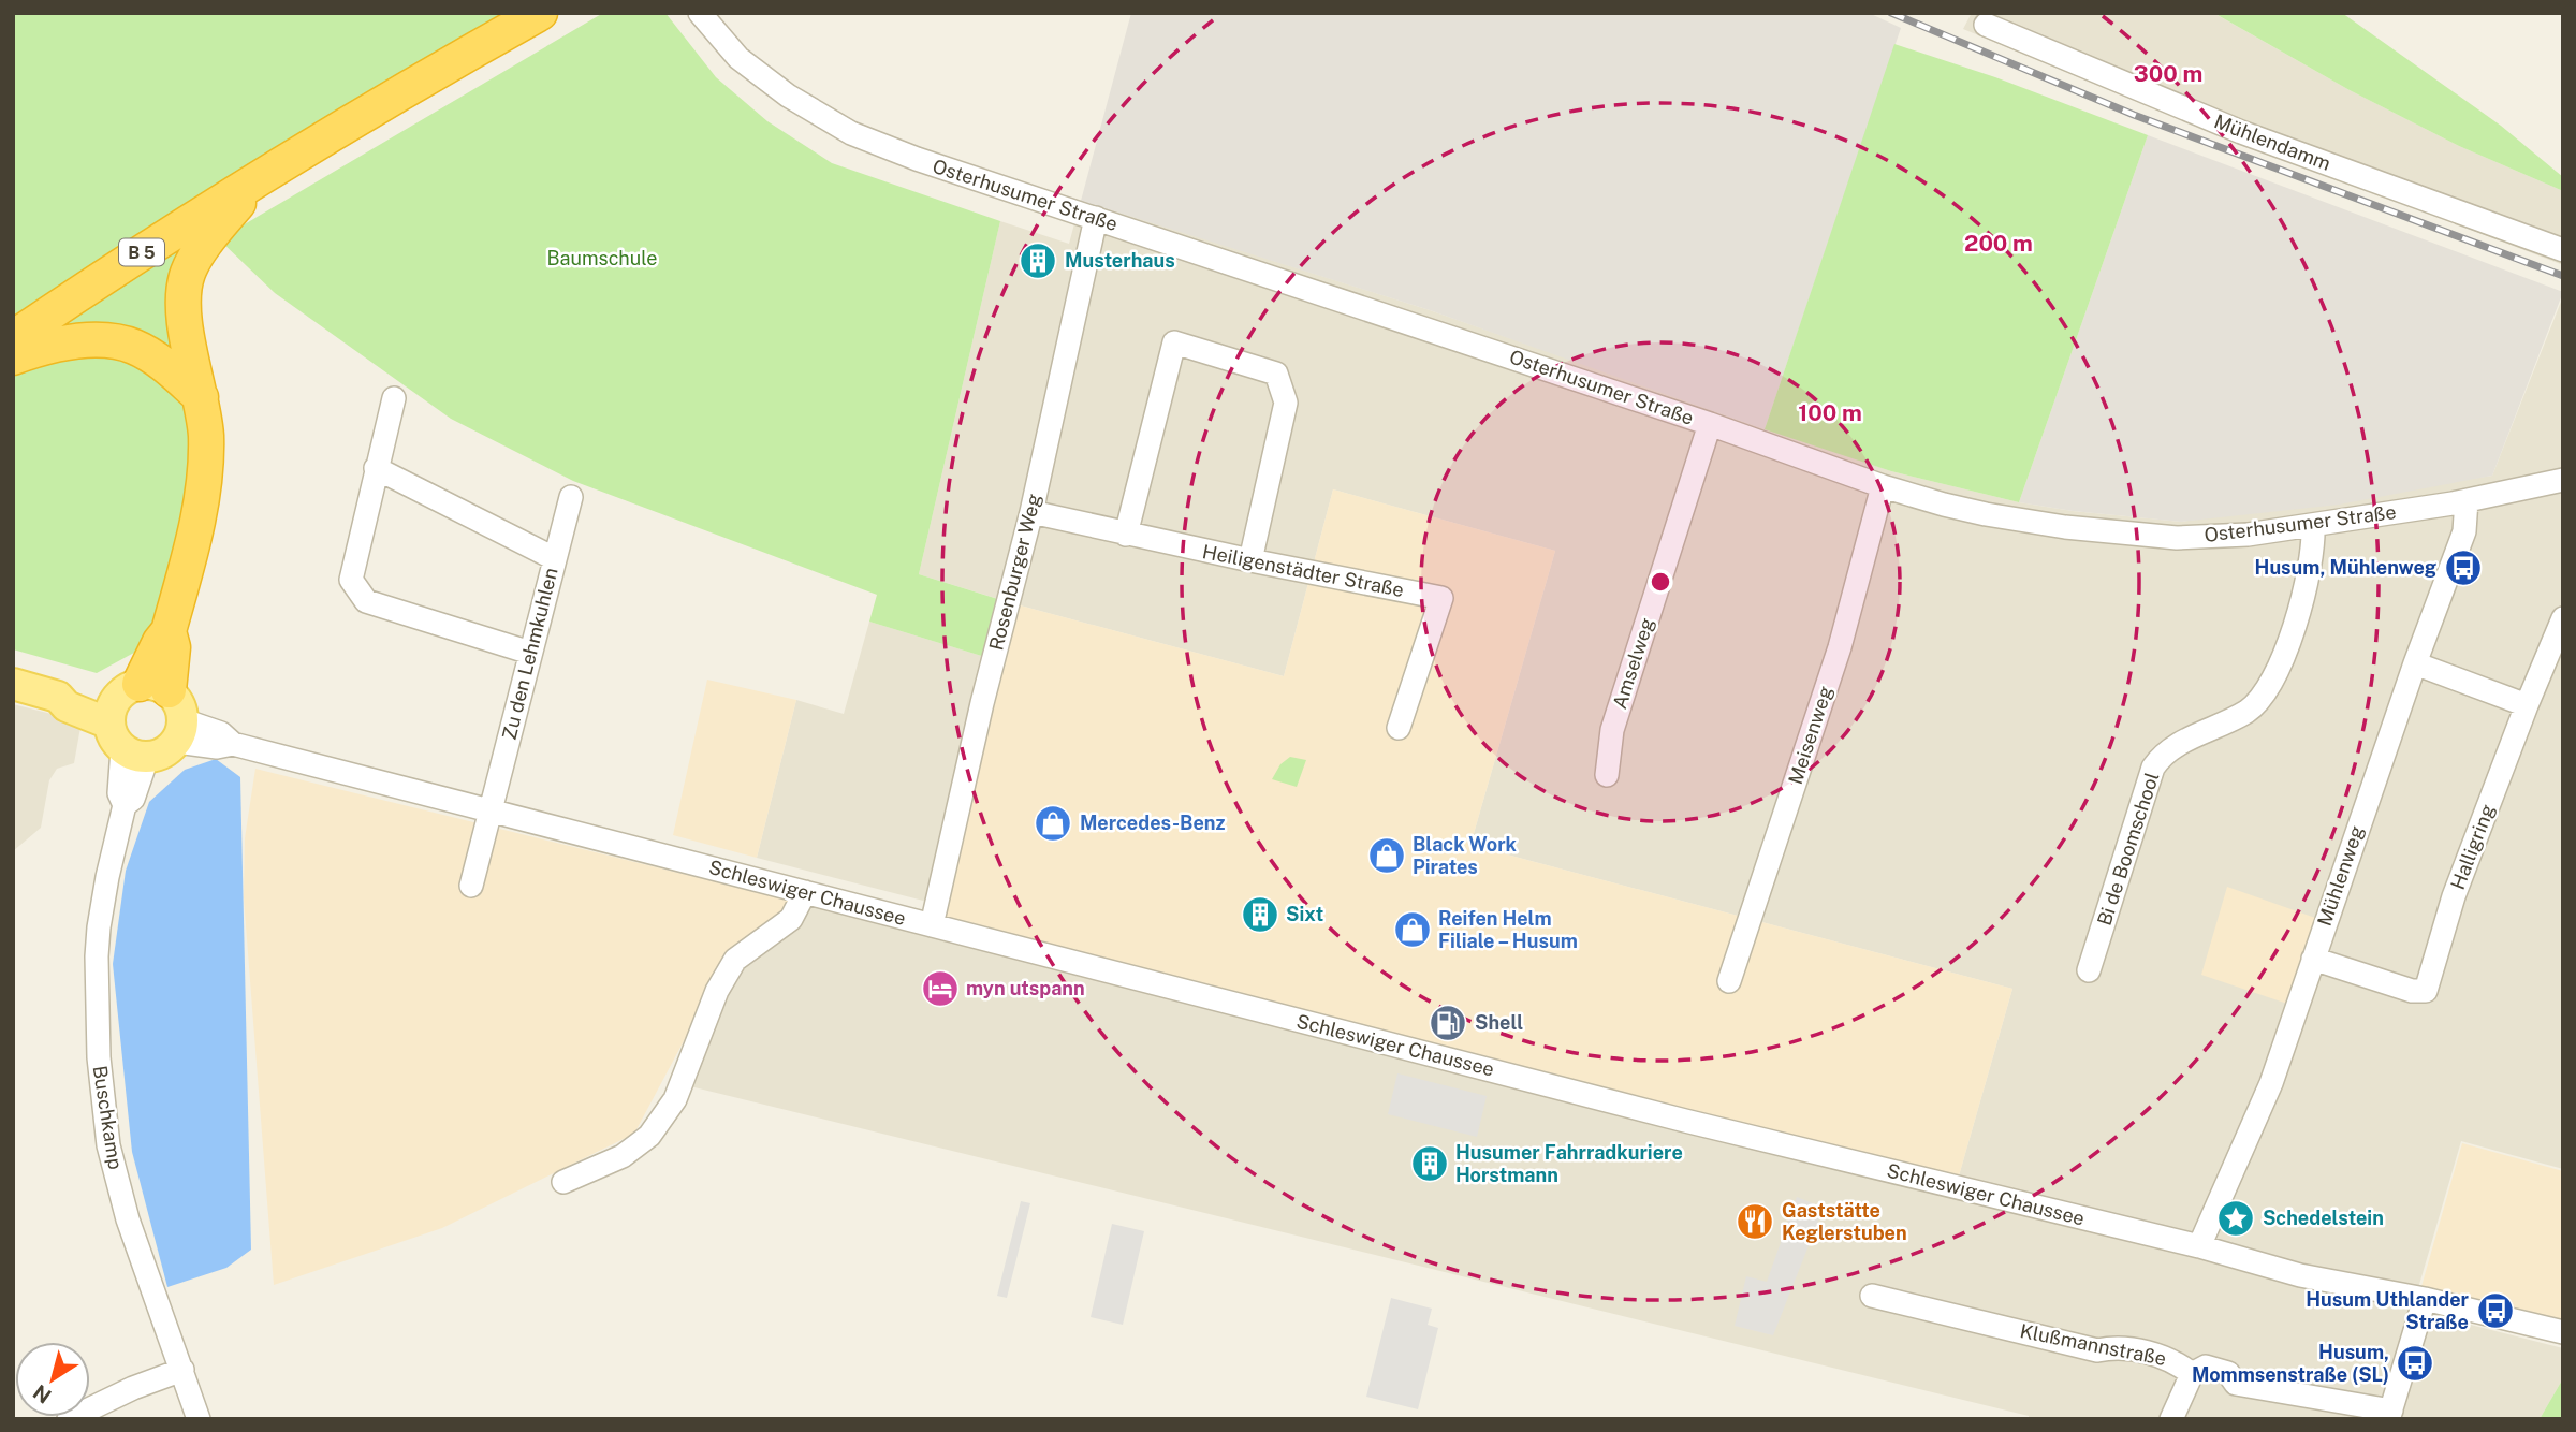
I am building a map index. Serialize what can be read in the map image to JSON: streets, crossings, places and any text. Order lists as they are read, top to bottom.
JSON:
{
  "streets": {
    "highway": ["B 5"],
    "street": [
      "Mühlendamm",
      "Osterhusumer Straße",
      "Heiligenstädter Straße",
      "Rosenburger Weg",
      "Zu den Lehmkuhlen",
      "Amselweg",
      "Meisenweg",
      "Halligring",
      "Bi de Boomschool",
      "Mühlenweg",
      "Schleswiger Chaussee",
      "Buschkamp",
      "Klußmannstraße"
    ]
  },
  "crossings": [
    ["Osterhusumer Straße", "Rosenburger Weg"],
    ["Osterhusumer Straße", "Amselweg"],
    ["Osterhusumer Straße", "Meisenweg"],
    ["Osterhusumer Straße", "Bi de Boomschool"],
    ["Osterhusumer Straße", "Mühlenweg"],
    ["Heiligenstädter Straße", "Rosenburger Weg"],
    ["Rosenburger Weg", "Schleswiger Chaussee"],
    ["Zu den Lehmkuhlen", "Schleswiger Chaussee"],
    ["Halligring", "Mühlenweg"],
    ["Mühlenweg", "Schleswiger Chaussee"]
  ],
  "parks": ["Baumschule"],
  "places": {
    "building": ["Musterhaus", "Sixt", "Husumer Fahrradkuriere Horstmann"],
    "bus stop": ["Husum, Mühlenweg", "Husum Uthlander Straße", "Husum, Mommsenstraße (SL)"],
    "shop": ["Mercedes-Benz", "Black Work Pirates", "Reifen Helm Filiale – Husum"],
    "hotel": ["myn utspann"],
    "fuel station": ["Shell"],
    "place": ["Schedelstein"],
    "restaurant": ["Gaststätte Keglerstuben"]
  },
  "north": "bottom left",
  "rings": ["300 m", "200 m", "100 m"]
}
